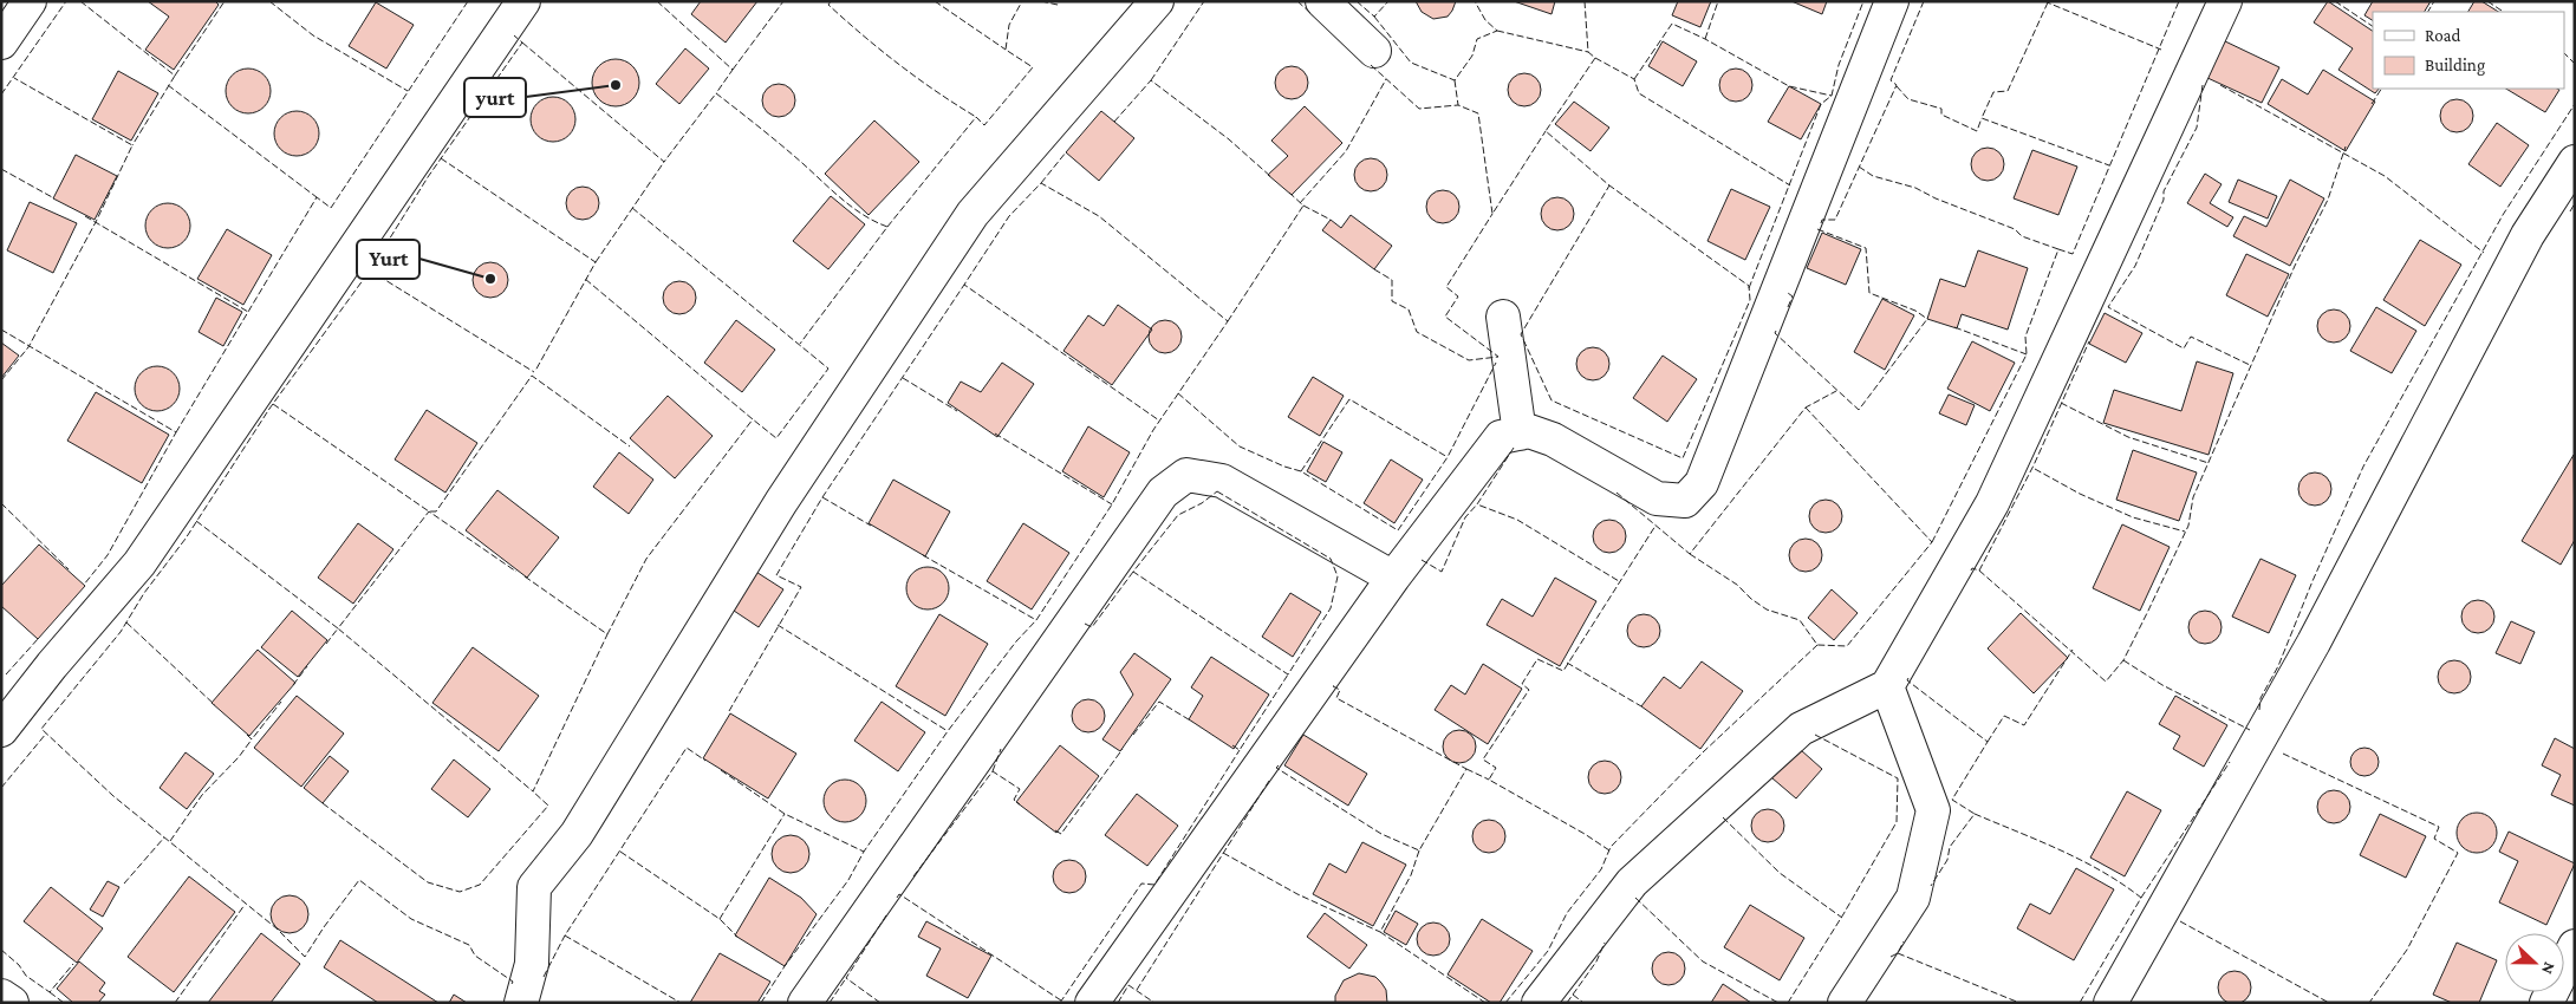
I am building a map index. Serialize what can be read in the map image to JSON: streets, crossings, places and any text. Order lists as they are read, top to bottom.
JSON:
{
  "places": ["yurt", "Yurt"],
  "legend": ["Road", "Building"],
  "north": "right"
}
